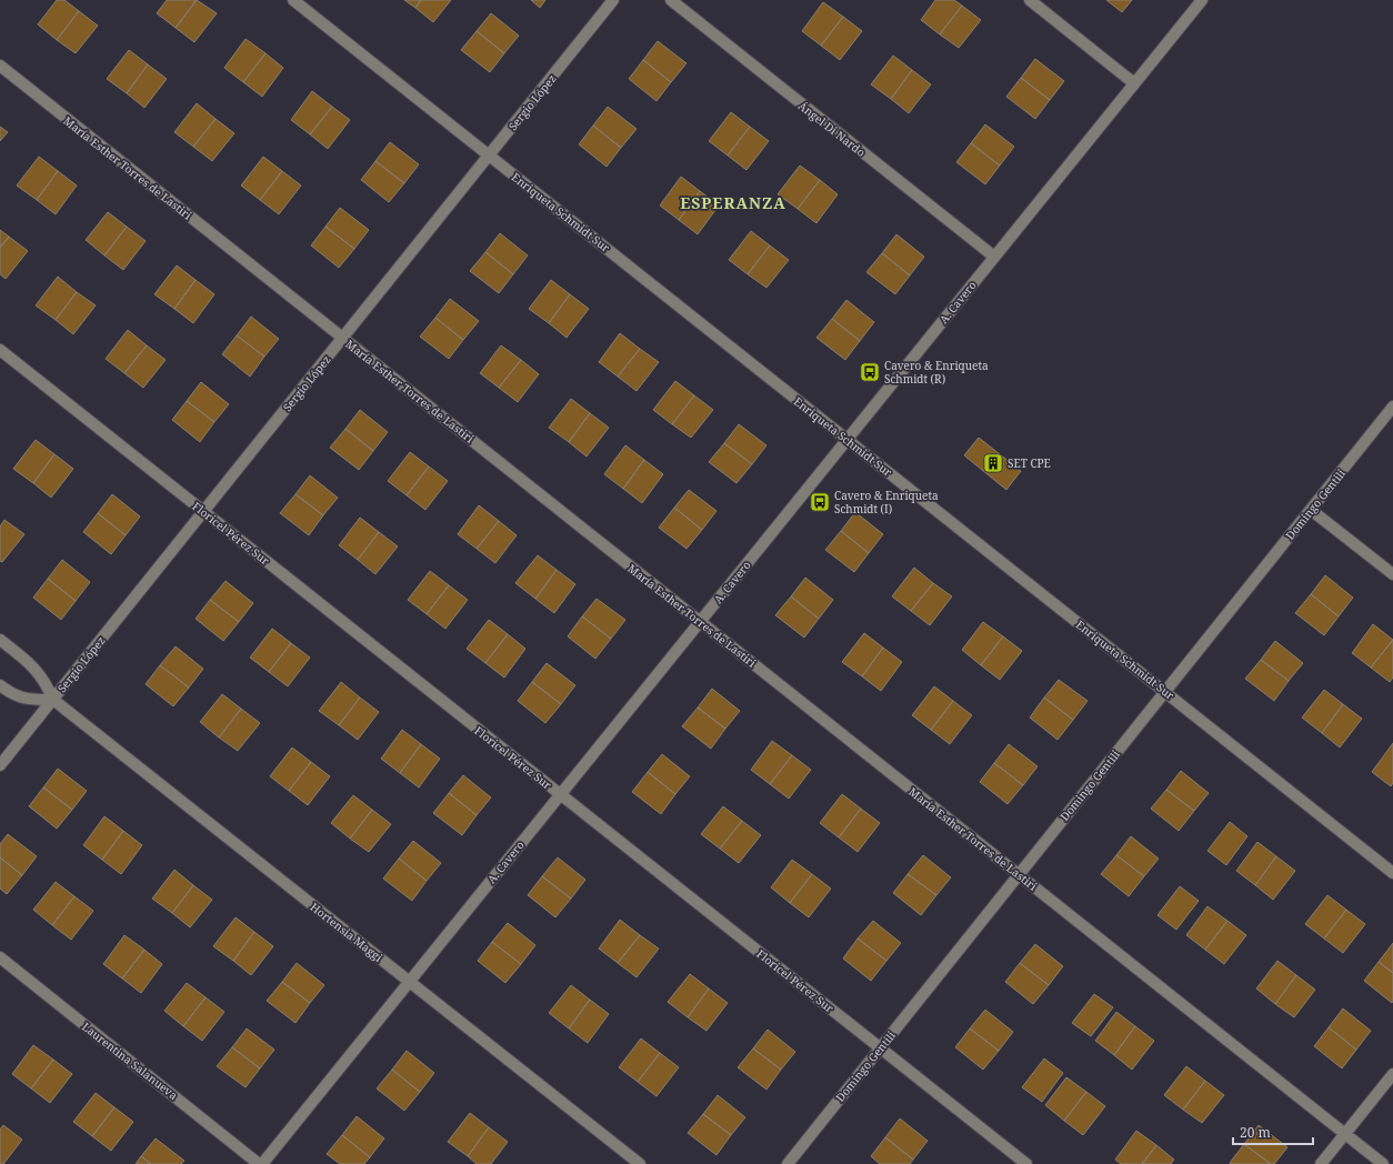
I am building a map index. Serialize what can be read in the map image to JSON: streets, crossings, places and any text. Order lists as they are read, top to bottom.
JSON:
{
  "streets": {
    "street": [
      "Sergio López",
      "Ángel Di Nardo",
      "María Esther Torres de Lastiri",
      "Enriqueta Schmidt Sur",
      "A. Cavero",
      "Domingo Gentili",
      "Floricel Pérez Sur",
      "Hortensia Maggi",
      "Laurentina Salanueva"
    ]
  },
  "crossings": [
    ["Sergio López", "María Esther Torres de Lastiri"],
    ["Sergio López", "Enriqueta Schmidt Sur"],
    ["Sergio López", "Floricel Pérez Sur"],
    ["Sergio López", "Hortensia Maggi"],
    ["Ángel Di Nardo", "A. Cavero"],
    ["María Esther Torres de Lastiri", "A. Cavero"],
    ["María Esther Torres de Lastiri", "Domingo Gentili"],
    ["Enriqueta Schmidt Sur", "A. Cavero"],
    ["Enriqueta Schmidt Sur", "Domingo Gentili"],
    ["A. Cavero", "Floricel Pérez Sur"],
    ["A. Cavero", "Hortensia Maggi"],
    ["A. Cavero", "Laurentina Salanueva"],
    ["Domingo Gentili", "Floricel Pérez Sur"]
  ],
  "districts": ["ESPERANZA"],
  "places": {
    "bus stop": ["Cavero & Enriqueta Schmidt (R)", "Cavero & Enriqueta Schmidt (I)"],
    "building": ["SET CPE"]
  },
  "scale_bar": "20 m"
}
